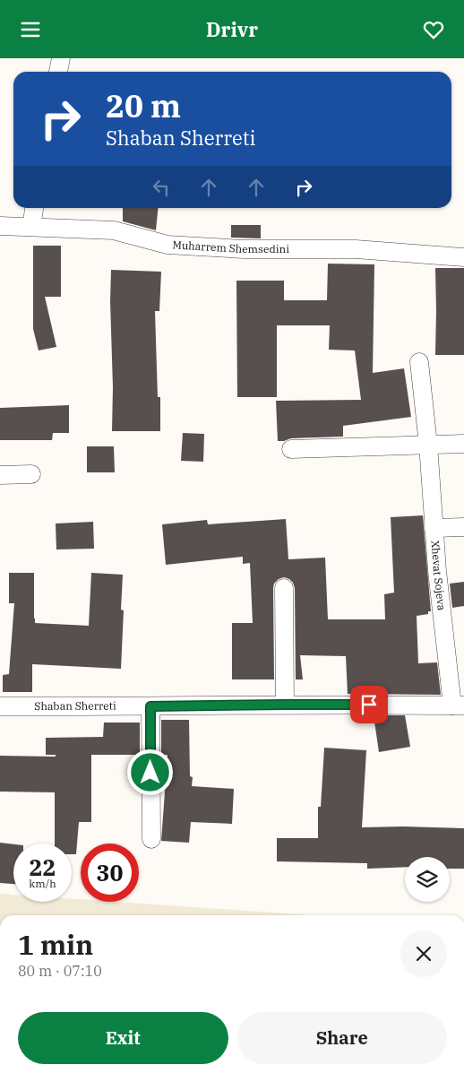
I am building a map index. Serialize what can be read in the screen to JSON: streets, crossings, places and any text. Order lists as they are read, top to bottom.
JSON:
{
  "streets": {
    "street": ["Muharrem Shemsedini", "Xhevat Sojeva", "Shaban Sherreti"]
  },
  "crossings": [
    ["Xhevat Sojeva", "Shaban Sherreti"]
  ],
  "page": {
    "header": "Drivr",
    "turn": ["20 m", "Shaban Sherreti"],
    "speed": "22 km/h",
    "limit": "30",
    "heading": ["1 min", "80 m · 07:10"],
    "buttons": ["Exit", "Share"]
  }
}
